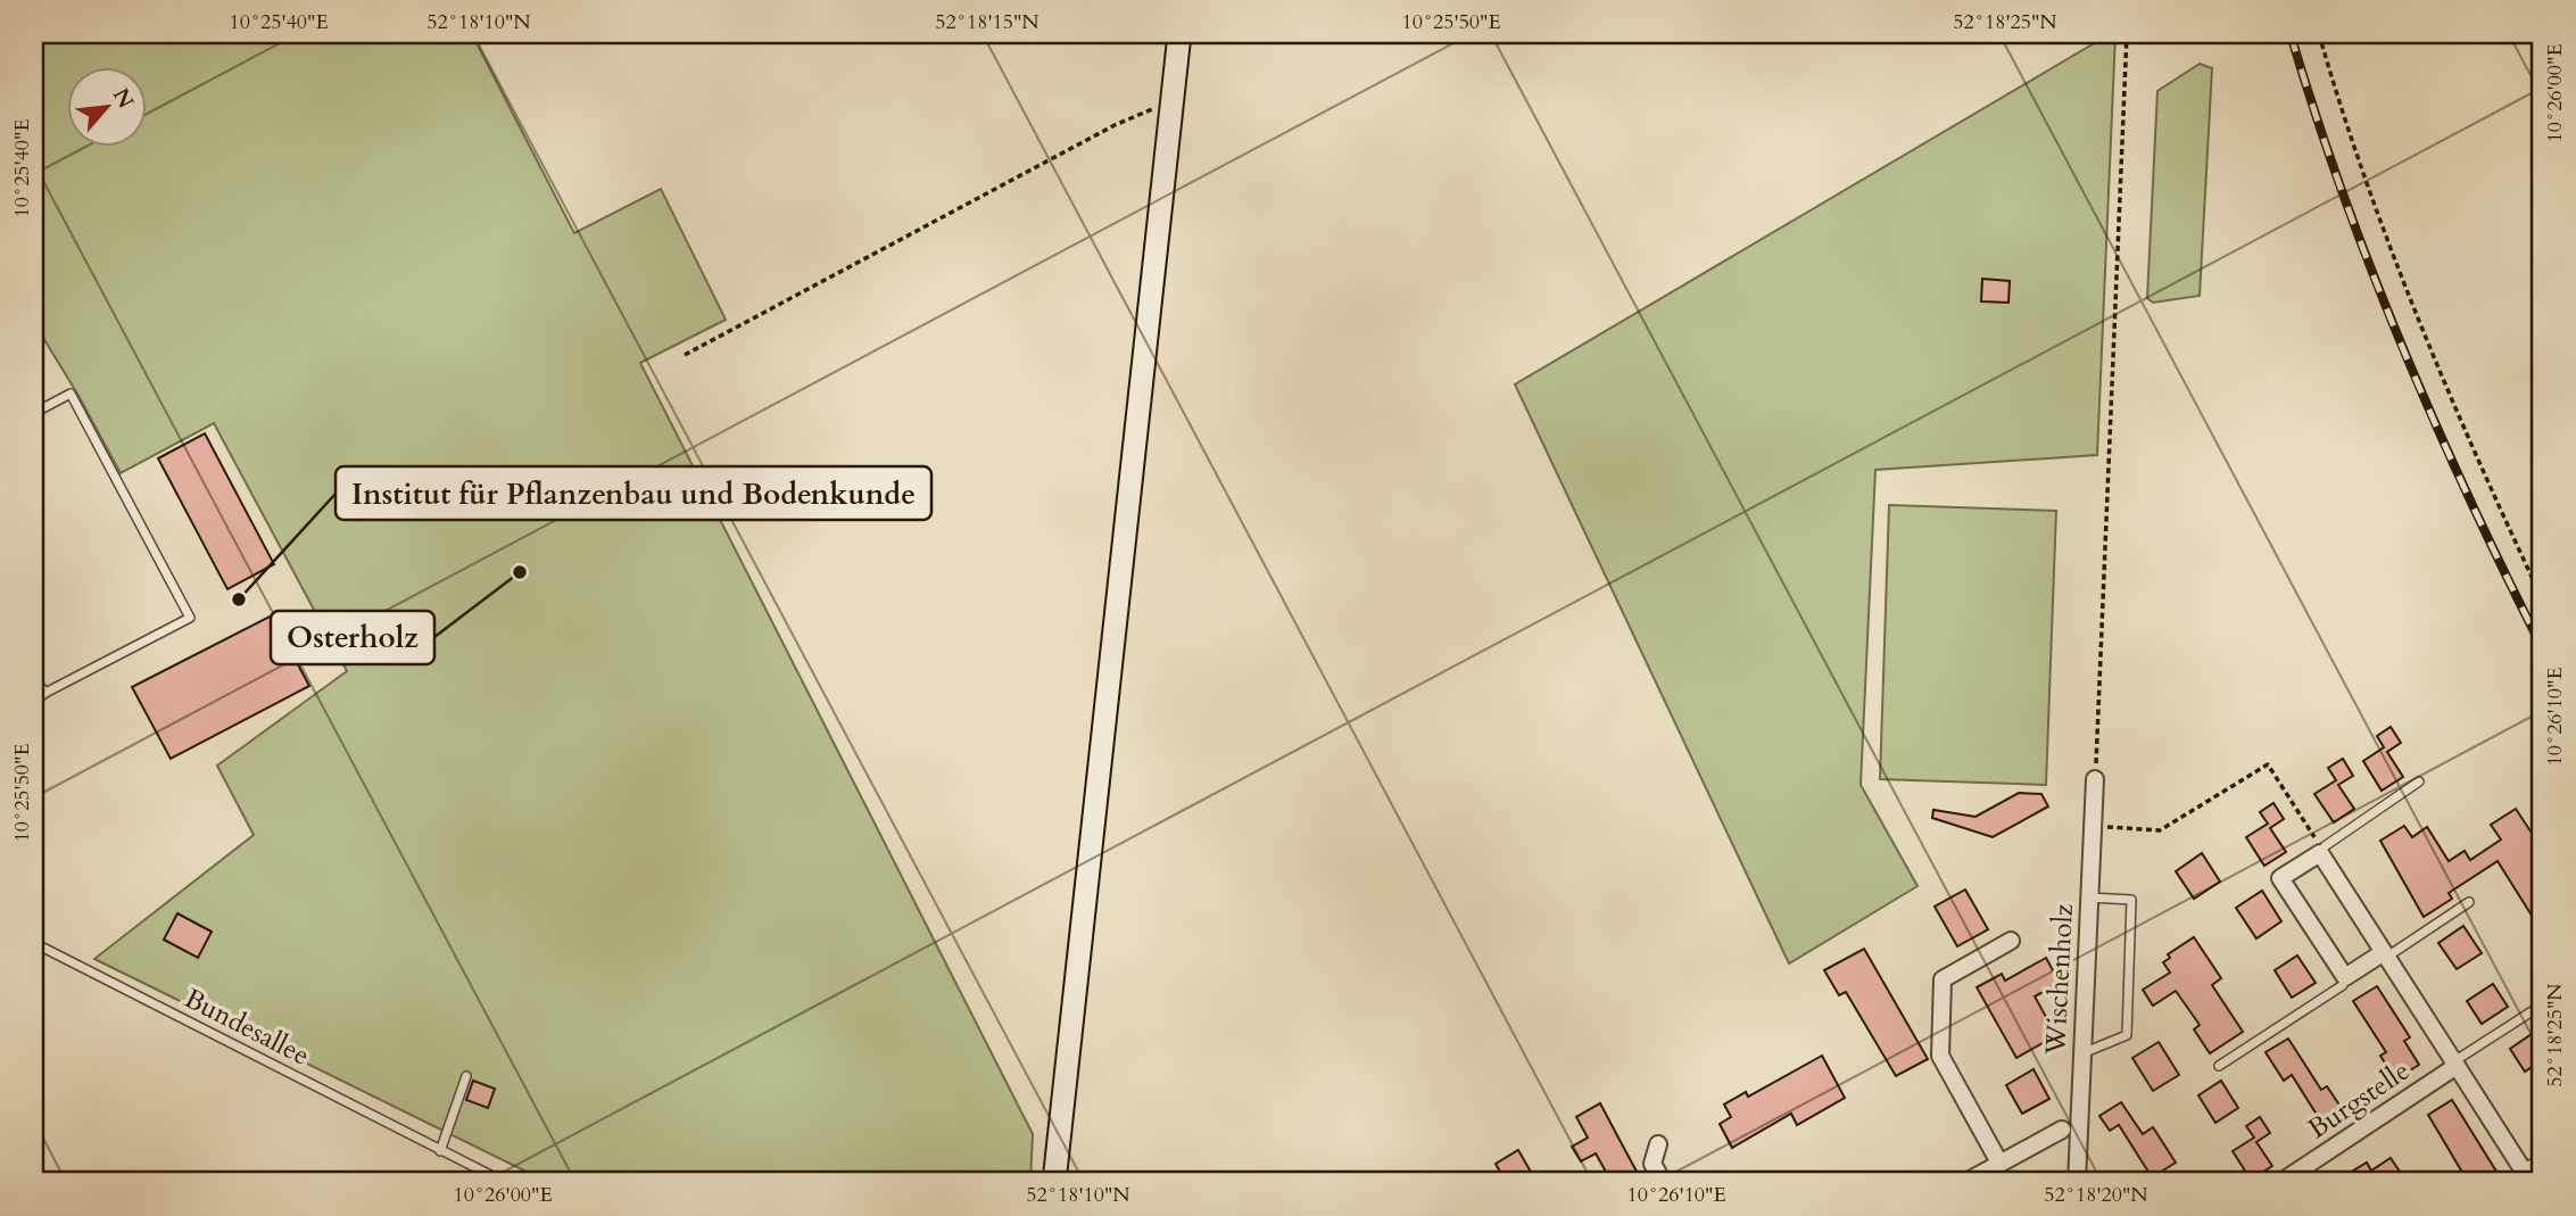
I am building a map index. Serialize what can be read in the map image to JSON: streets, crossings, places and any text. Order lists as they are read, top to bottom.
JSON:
{
  "streets": {
    "street": ["Wischenholz", "Burgstelle"],
    "lane": ["Bundesallee"]
  },
  "places": ["Osterholz", "Institut für Pflanzenbau und Bodenkunde"],
  "north": "top right",
  "coordinates": [
    "10°25'40\"E",
    "52°18'10\"N",
    "52°18'15\"N",
    "10°25'50\"E",
    "52°18'25\"N",
    "10°26'00\"E",
    "10°26'10\"E",
    "52°18'20\"N"
  ]
}
